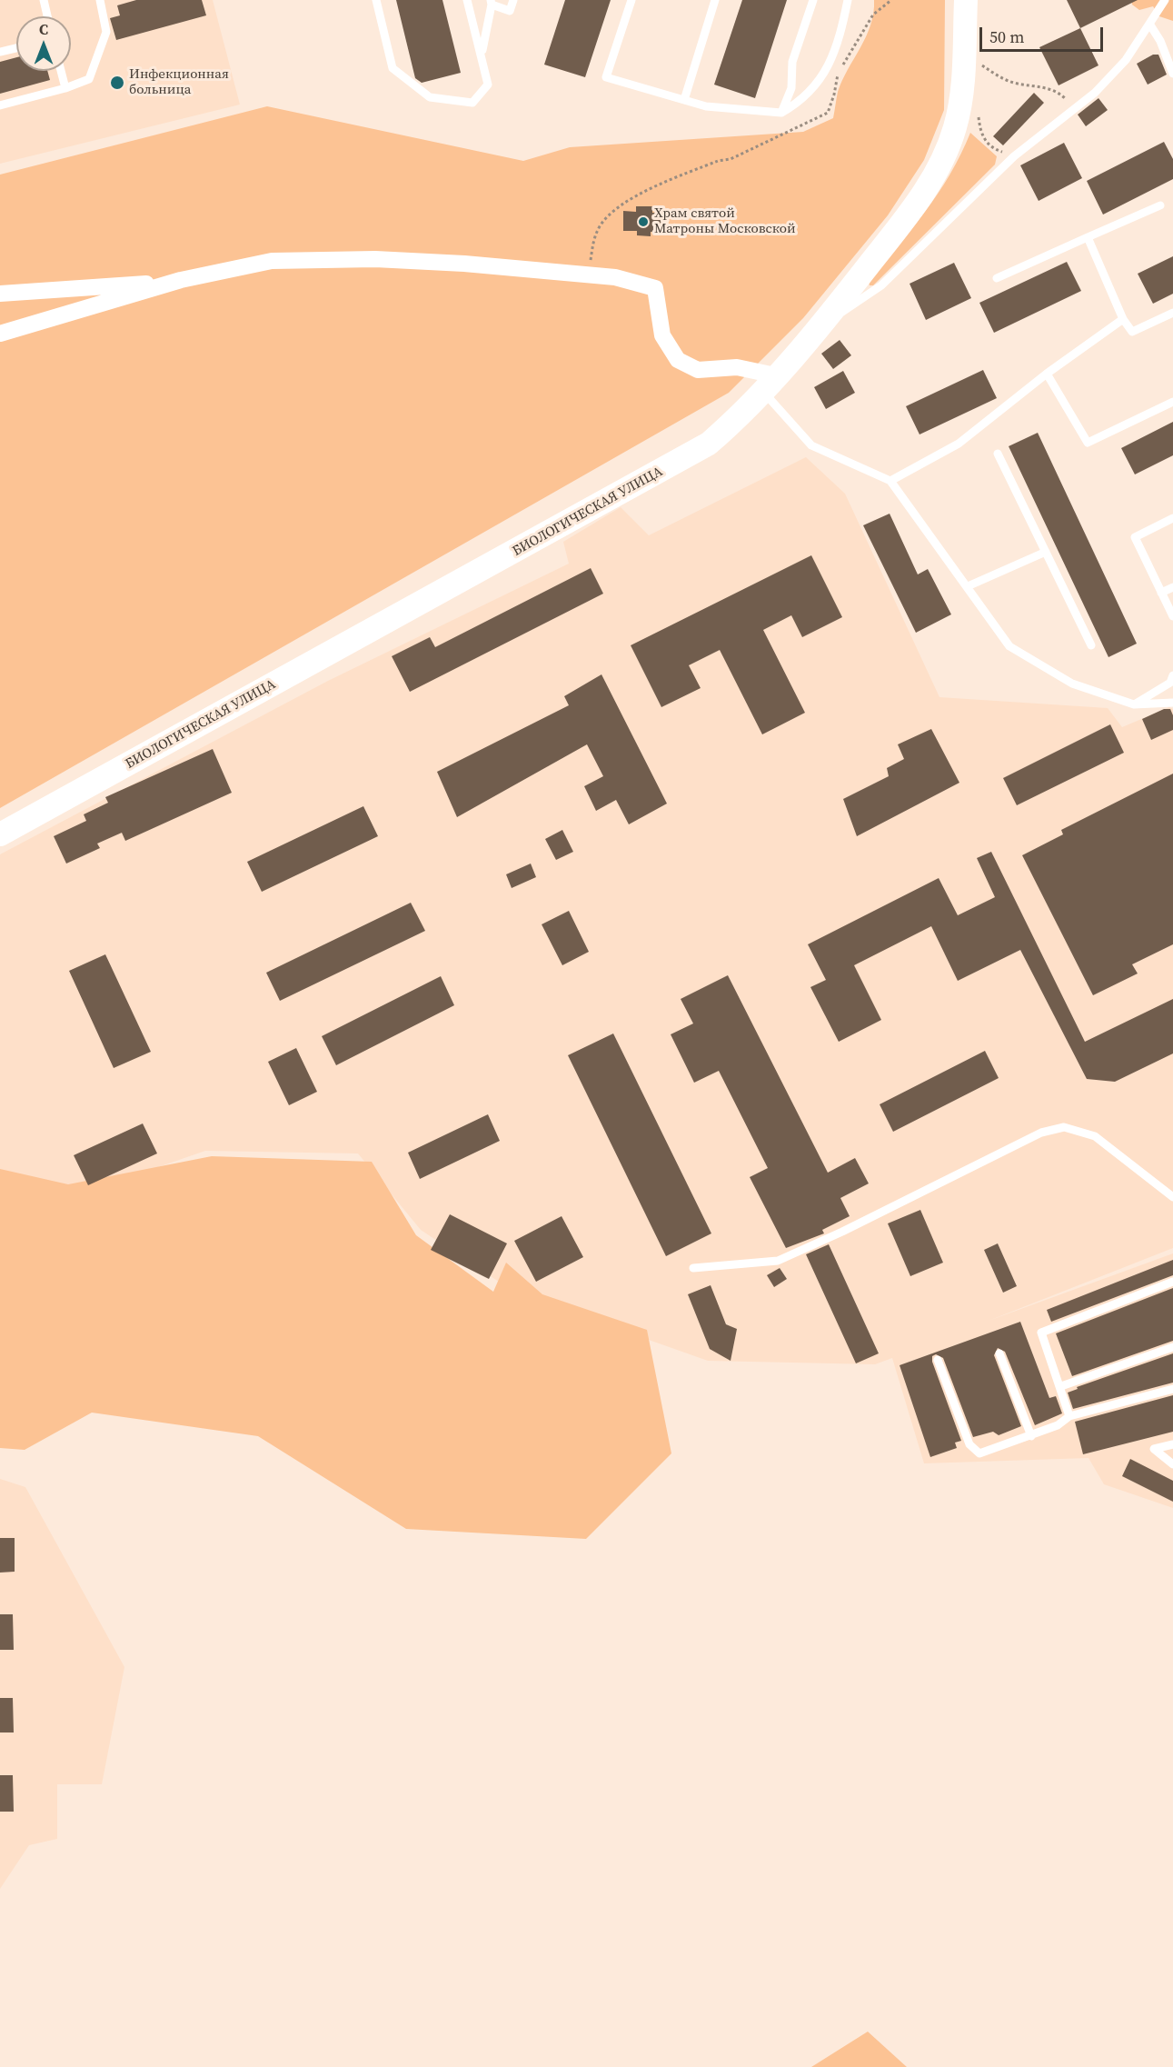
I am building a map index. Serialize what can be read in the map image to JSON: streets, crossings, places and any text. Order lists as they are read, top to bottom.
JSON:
{
  "streets": {
    "street": ["БИОЛОГИЧЕСКАЯ УЛИЦА"]
  },
  "places": ["Инфекционная больница", "Храм святой Матроны Московской"],
  "scale_bar": "50 m",
  "north": "top"
}
